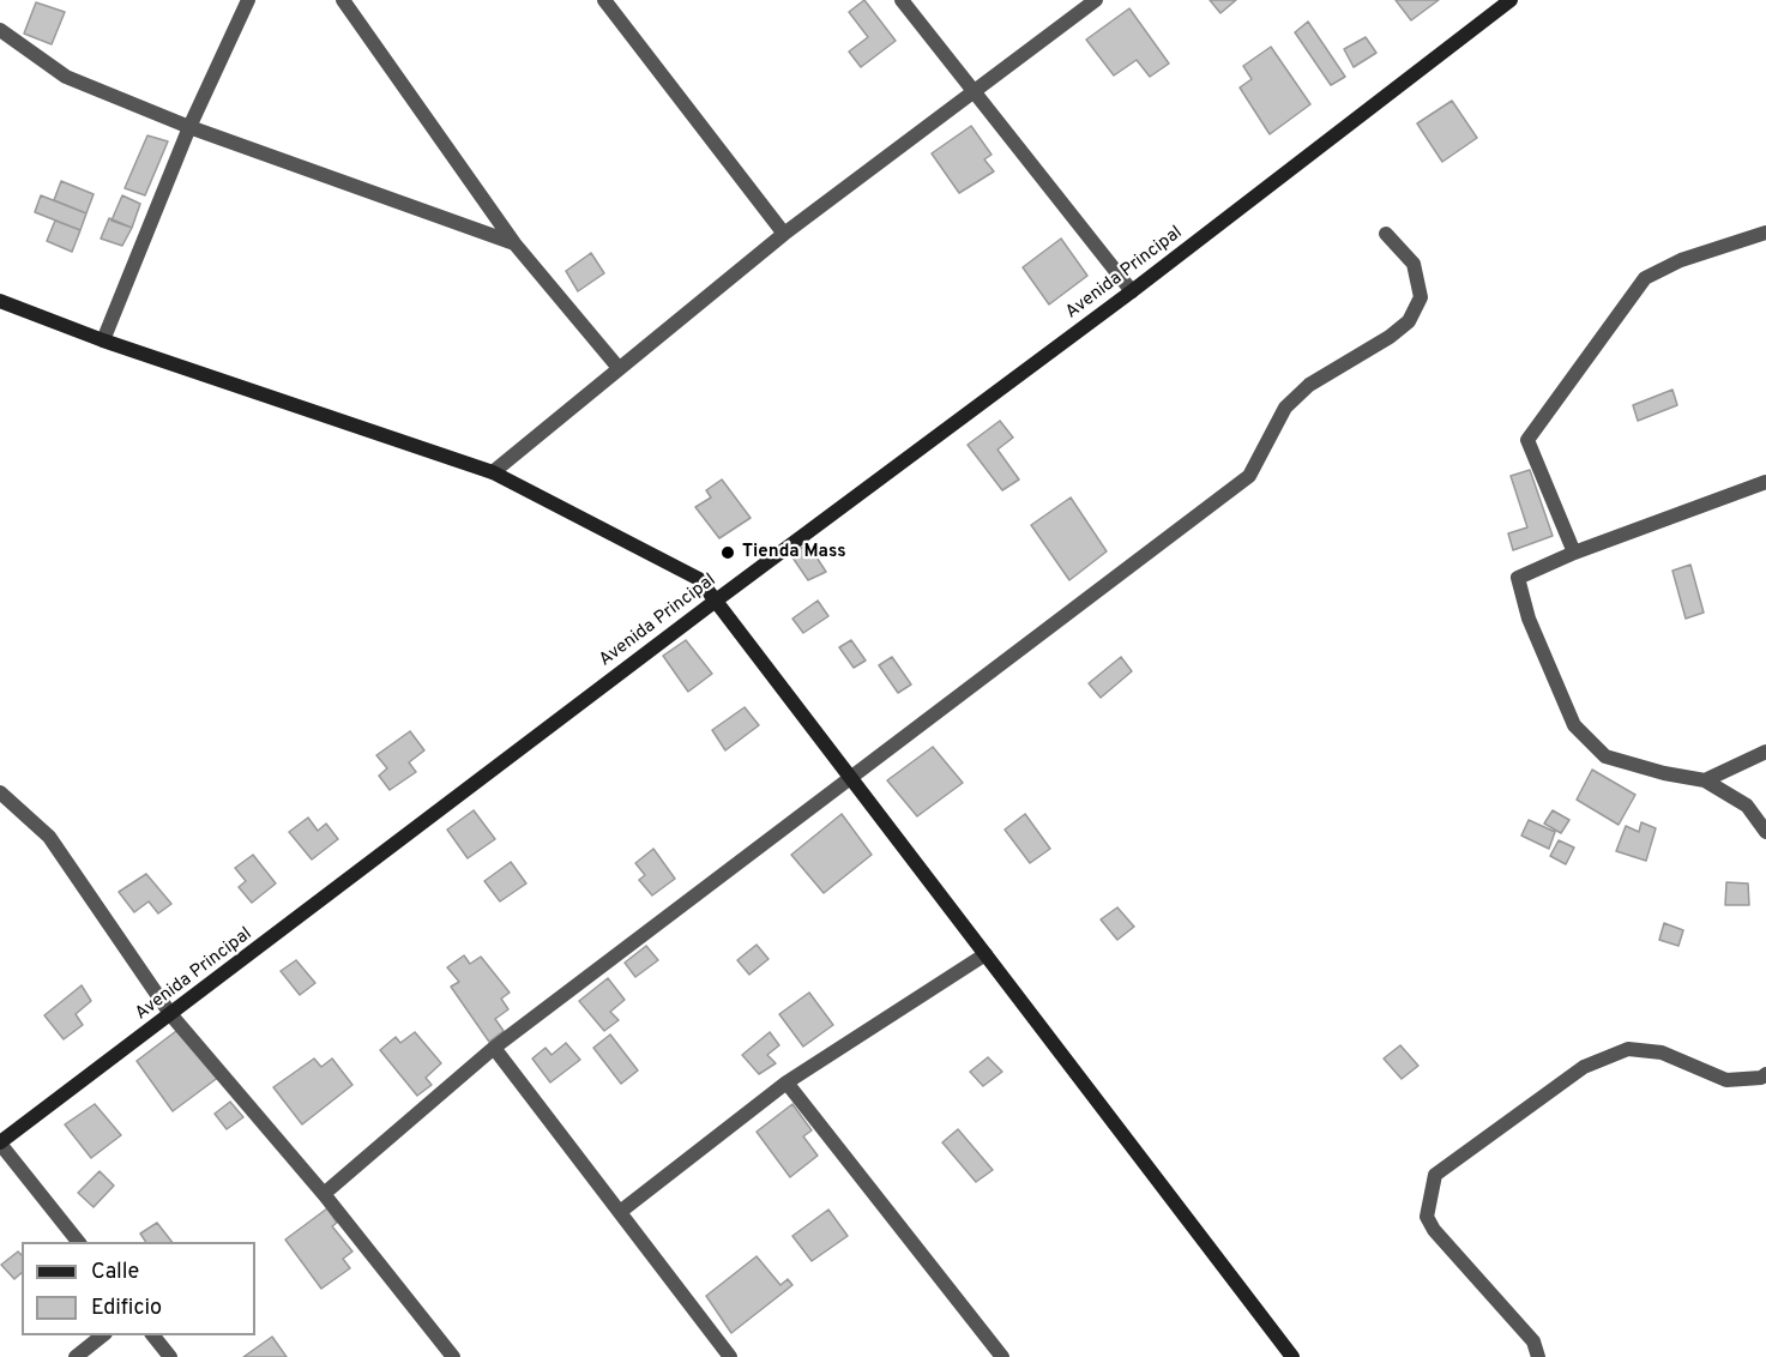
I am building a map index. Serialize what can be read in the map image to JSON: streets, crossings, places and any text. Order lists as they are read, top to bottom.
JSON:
{
  "streets": {
    "street": ["Avenida Principal"]
  },
  "places": ["Tienda Mass"],
  "legend": ["Calle", "Edificio"]
}
